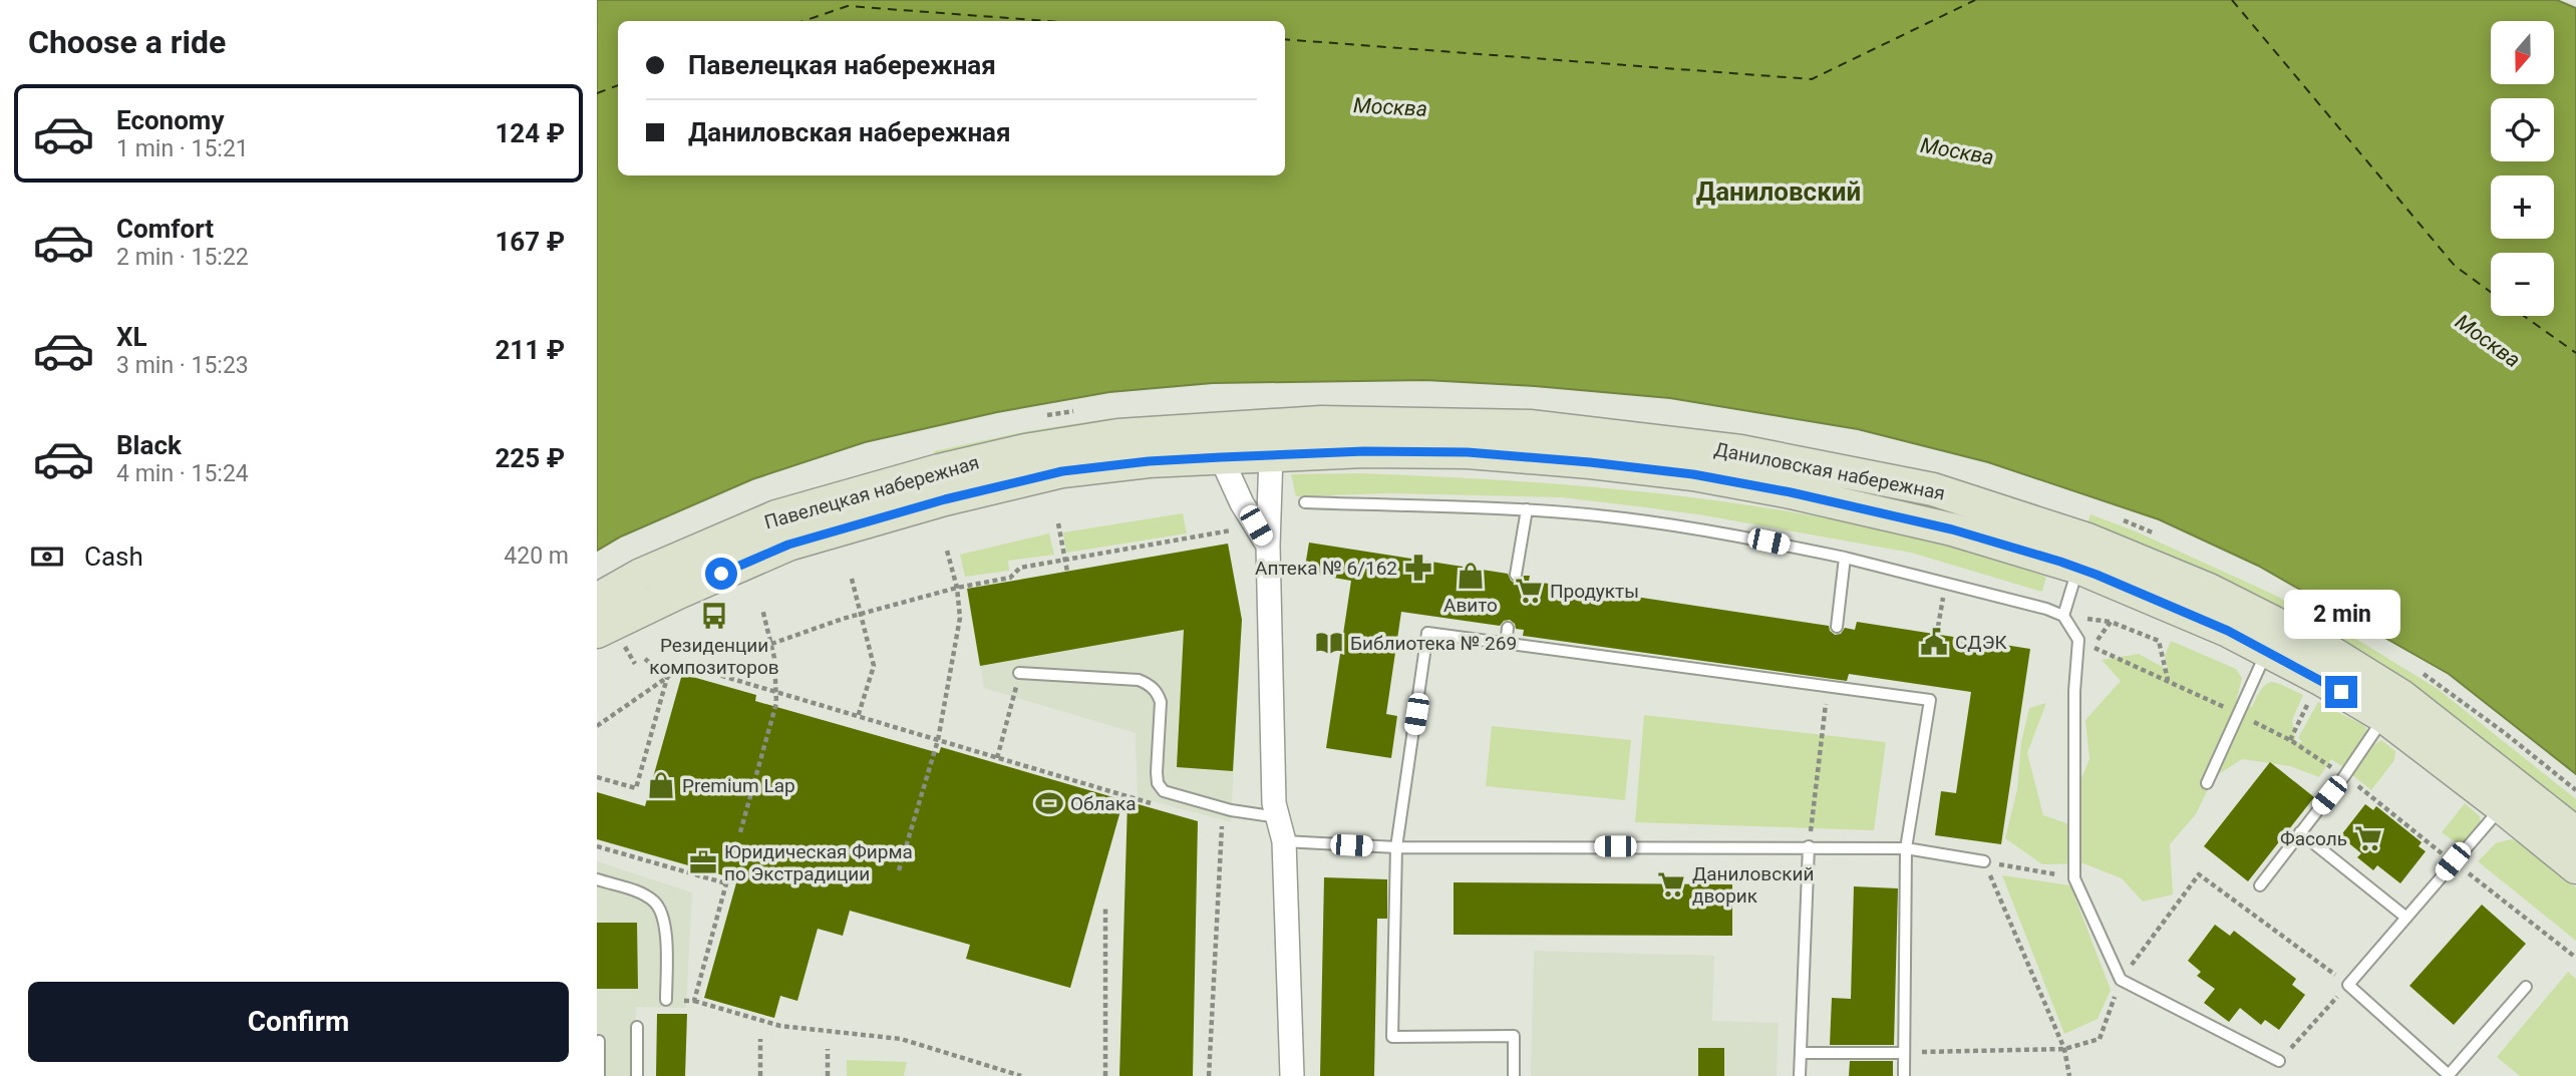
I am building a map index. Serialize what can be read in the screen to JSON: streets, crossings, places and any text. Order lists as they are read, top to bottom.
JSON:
{
  "streets": {
    "main road": ["Даниловская набережная", "Павелецкая набережная"]
  },
  "crossings": [
    ["Даниловская набережная", "Павелецкая набережная"]
  ],
  "districts": ["Даниловский"],
  "water": ["Москва"],
  "places": {
    "pharmacy": ["Аптека № 6/162"],
    "shop": ["Авито", "Premium Lap"],
    "supermarket": ["Продукты", "Фасоль", "Даниловский дворик"],
    "bus stop": ["Резиденции композиторов"],
    "public building": ["СДЭК"],
    "library": ["Библиотека № 269"],
    "sports": ["Облака"],
    "office": ["Юридическая Фирма по Экстрадиции"]
  },
  "north": "bottom",
  "page": {
    "heading": "Choose a ride",
    "map_buttons": ["+", "−"],
    "banner": ["Павелецкая набережная", "Даниловская набережная"],
    "list": [
      {
        "name": "Economy",
        "note": "1 min · 15:21",
        "value": "124 ₽"
      },
      {
        "name": "Comfort",
        "note": "2 min · 15:22",
        "value": "167 ₽"
      },
      {
        "name": "XL",
        "note": "3 min · 15:23",
        "value": "211 ₽"
      },
      {
        "name": "Black",
        "note": "4 min · 15:24",
        "value": "225 ₽"
      }
    ],
    "pay": ["Cash", "420 m"],
    "bubble": "2 min",
    "buttons": "Confirm"
  }
}
